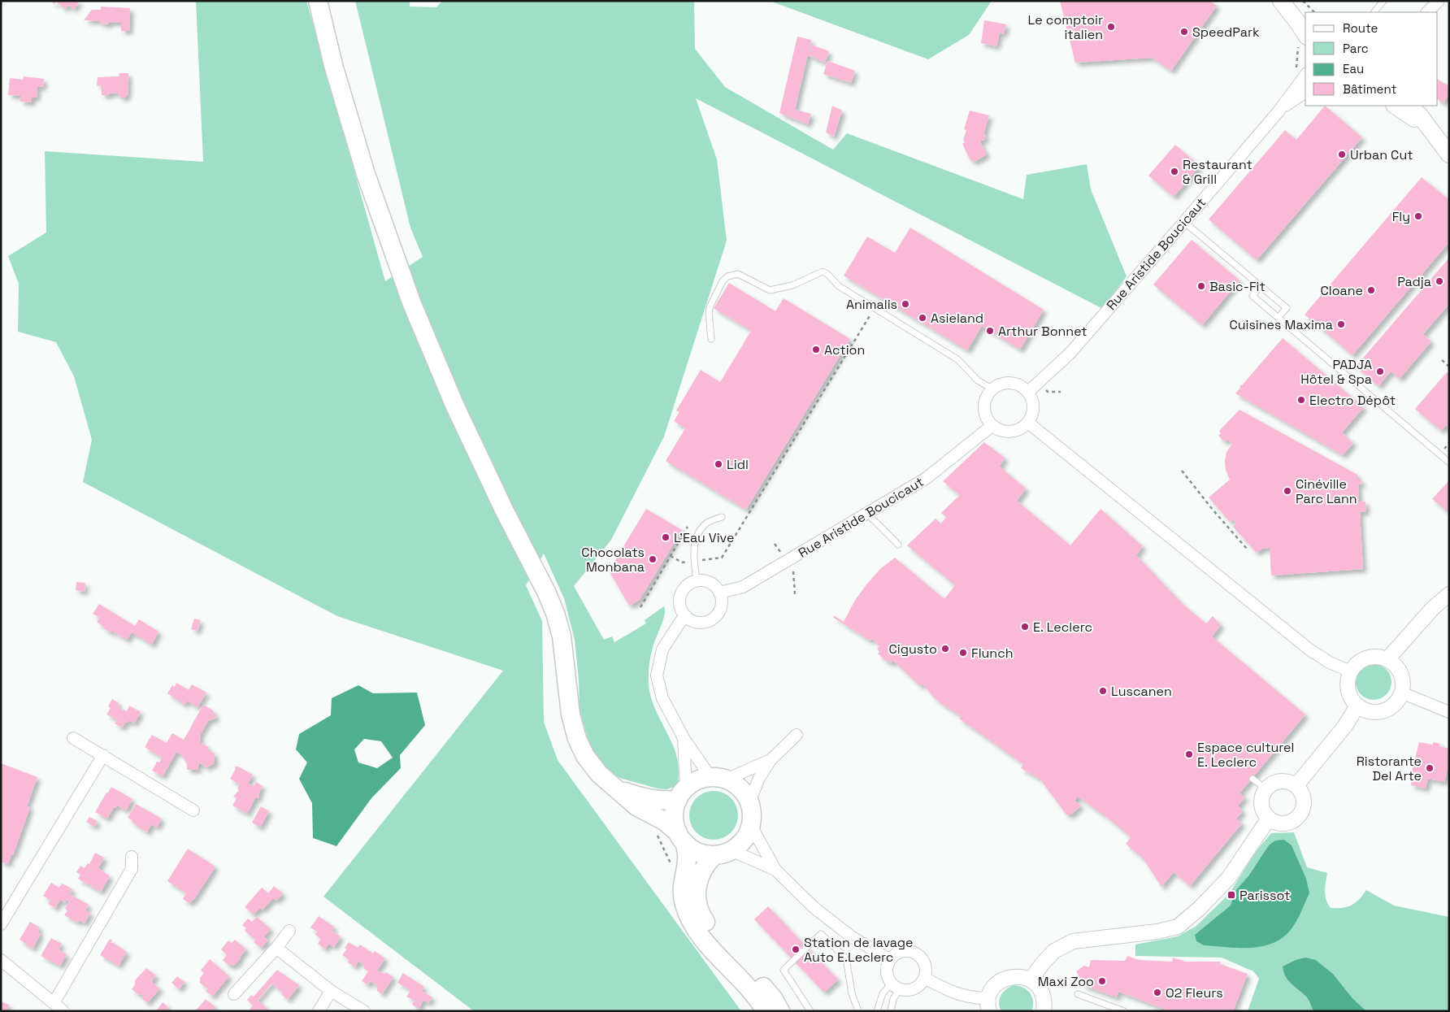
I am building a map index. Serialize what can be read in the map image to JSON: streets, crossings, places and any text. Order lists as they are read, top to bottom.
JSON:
{
  "streets": {
    "street": ["Rue Aristide Boucicaut"]
  },
  "places": {
    "other": [
      "Le comptoir italien",
      "SpeedPark",
      "Urban Cut",
      "Restaurant & Grill",
      "Fly",
      "Padja",
      "Basic-Fit",
      "Cloane",
      "Animalis",
      "Asieland",
      "Cuisines Maxima",
      "Arthur Bonnet",
      "Action",
      "PADJA Hôtel & Spa",
      "Electro Dépôt",
      "Lidl",
      "Cinéville Parc Lann",
      "L'Eau Vive",
      "Chocolats Monbana",
      "E. Leclerc",
      "Cigusto",
      "Flunch",
      "Luscanen",
      "Espace culturel E. Leclerc",
      "Ristorante Del Arte",
      "Station de lavage Auto E.Leclerc",
      "Maxi Zoo",
      "O2 Fleurs"
    ],
    "transit": ["Parissot"]
  },
  "legend": [
    "Route",
    "Parc",
    "Eau",
    "Bâtiment"
  ]
}
